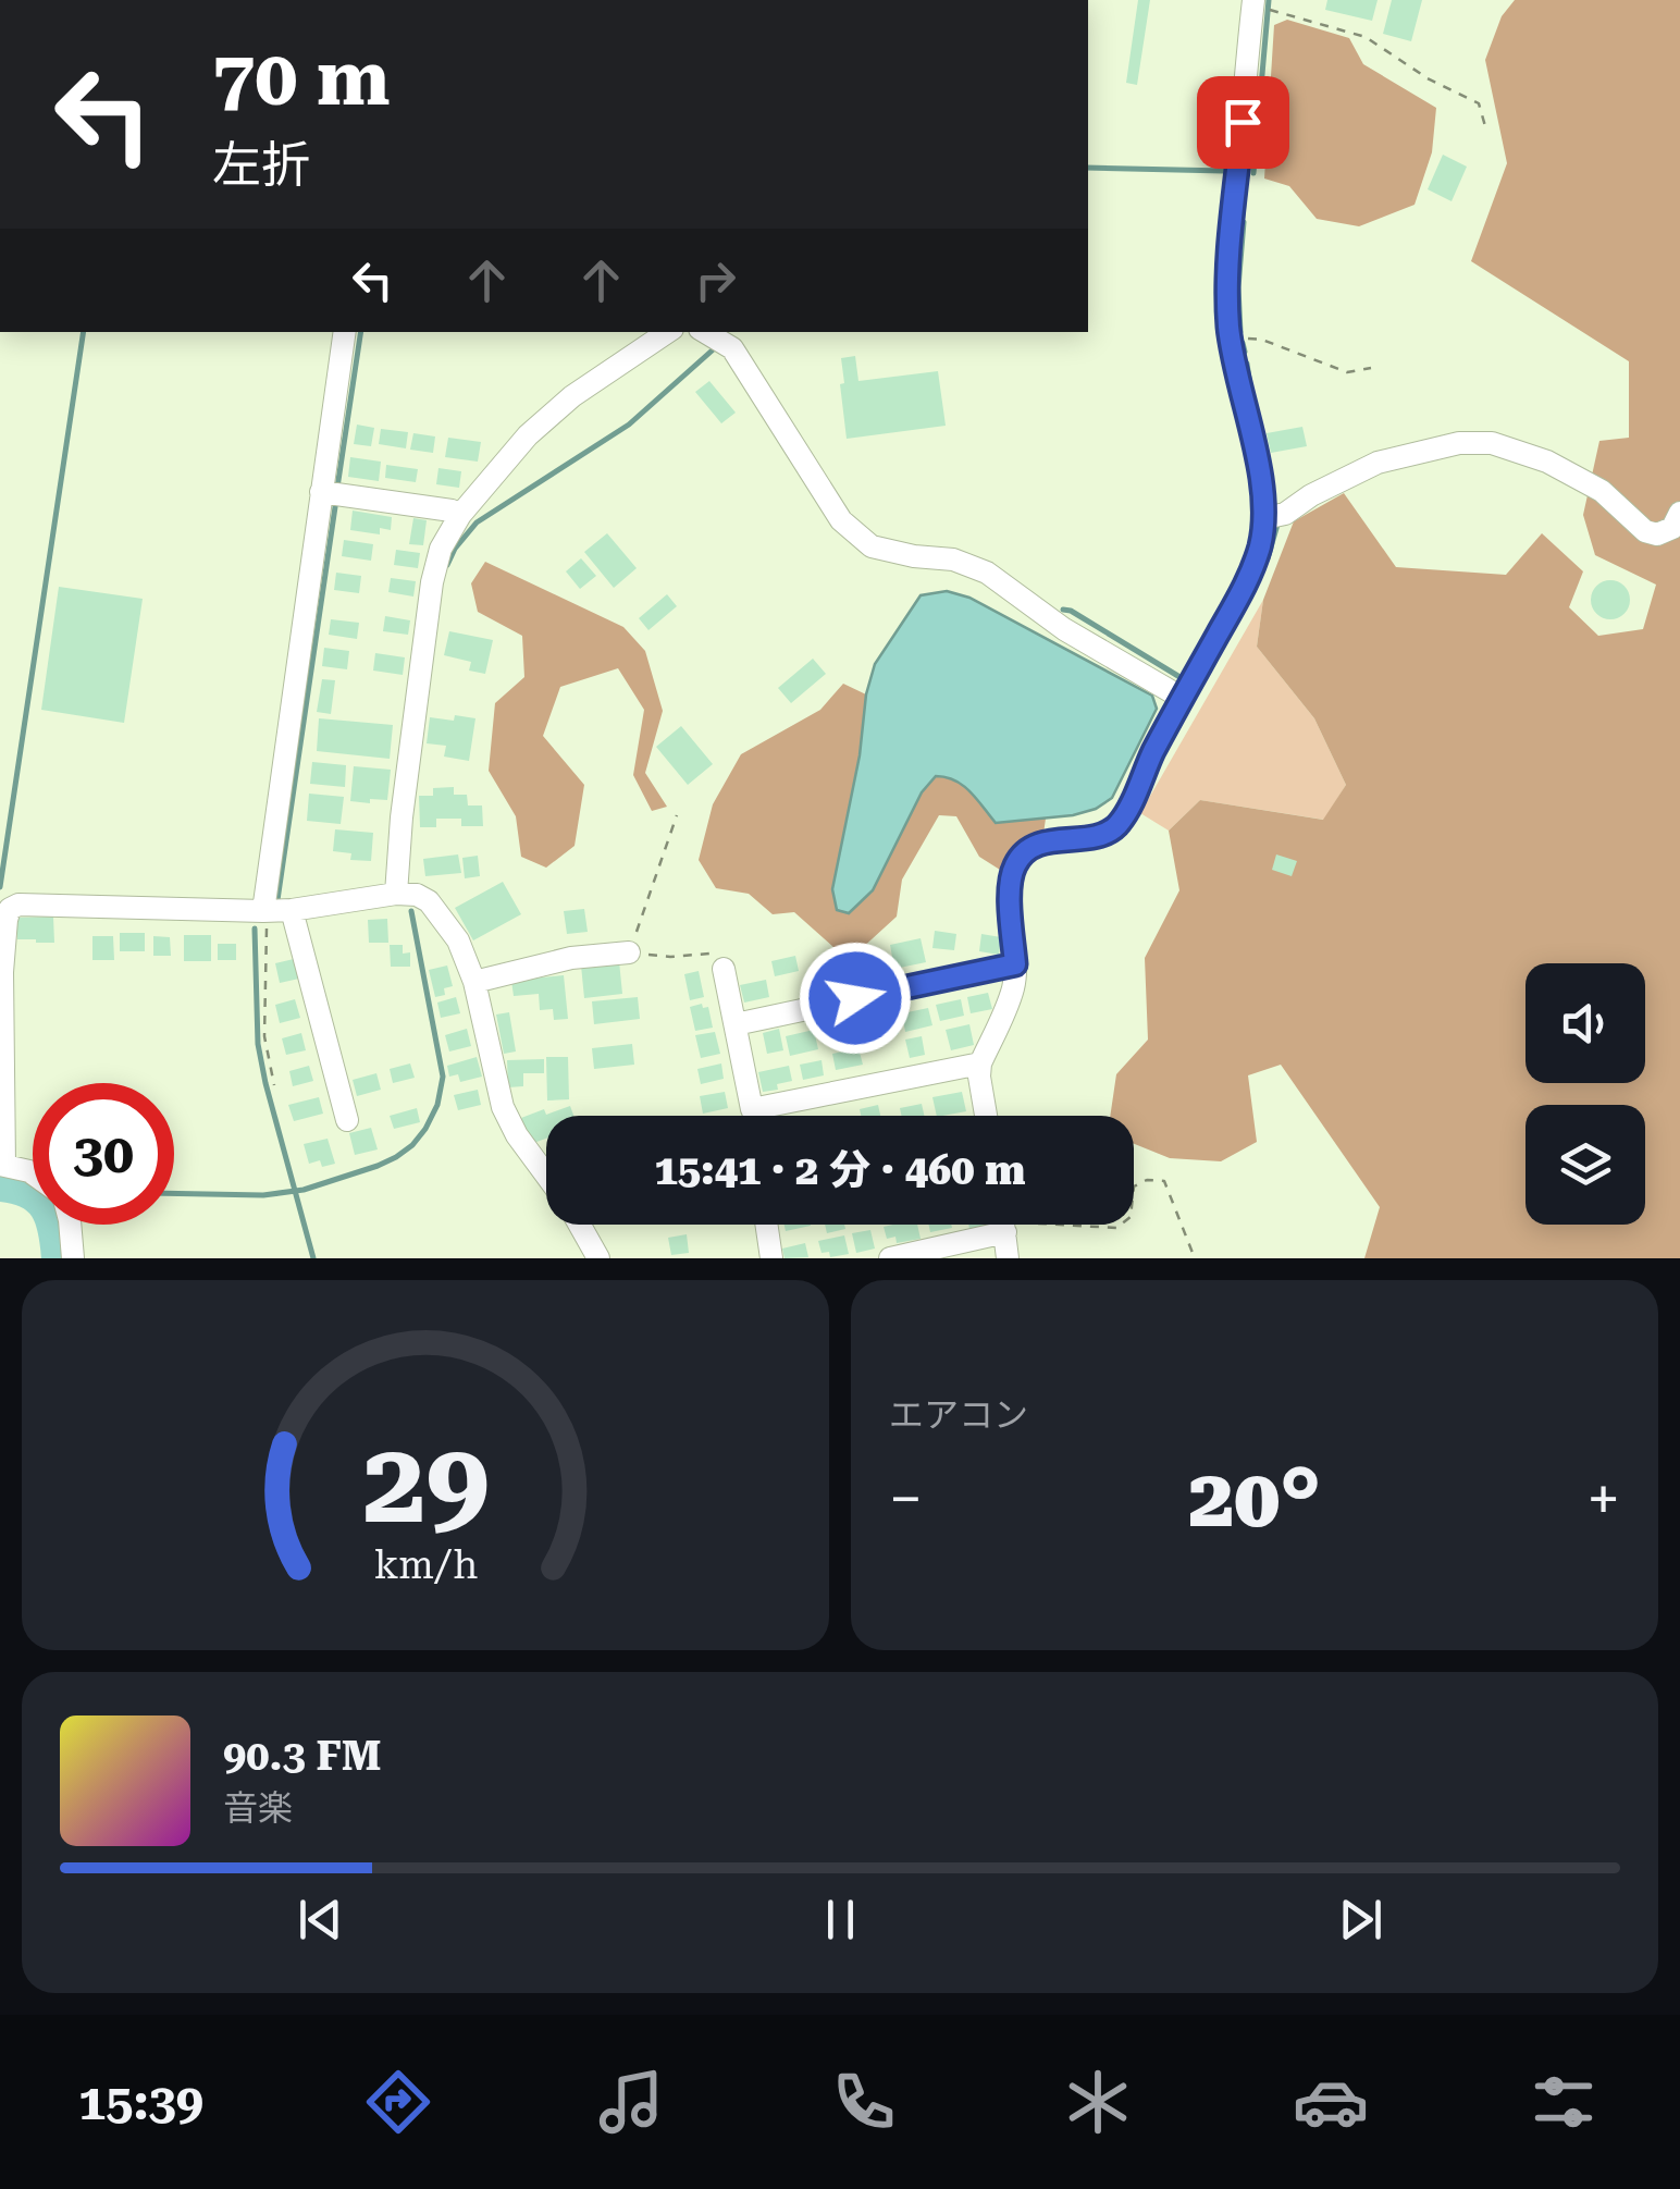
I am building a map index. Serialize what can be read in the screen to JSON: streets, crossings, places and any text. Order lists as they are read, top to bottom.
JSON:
{
  "page": {
    "turn": ["70 m", "左折"],
    "limit": "30",
    "trip": "15:41 · 2 分 · 460 m",
    "tile": "エアコン",
    "heat": ["−", "20°", "+"],
    "song": ["90.3 FM", "音楽"],
    "tabs": "15:39",
    "gauge": ["29", "km/h"]
  }
}
